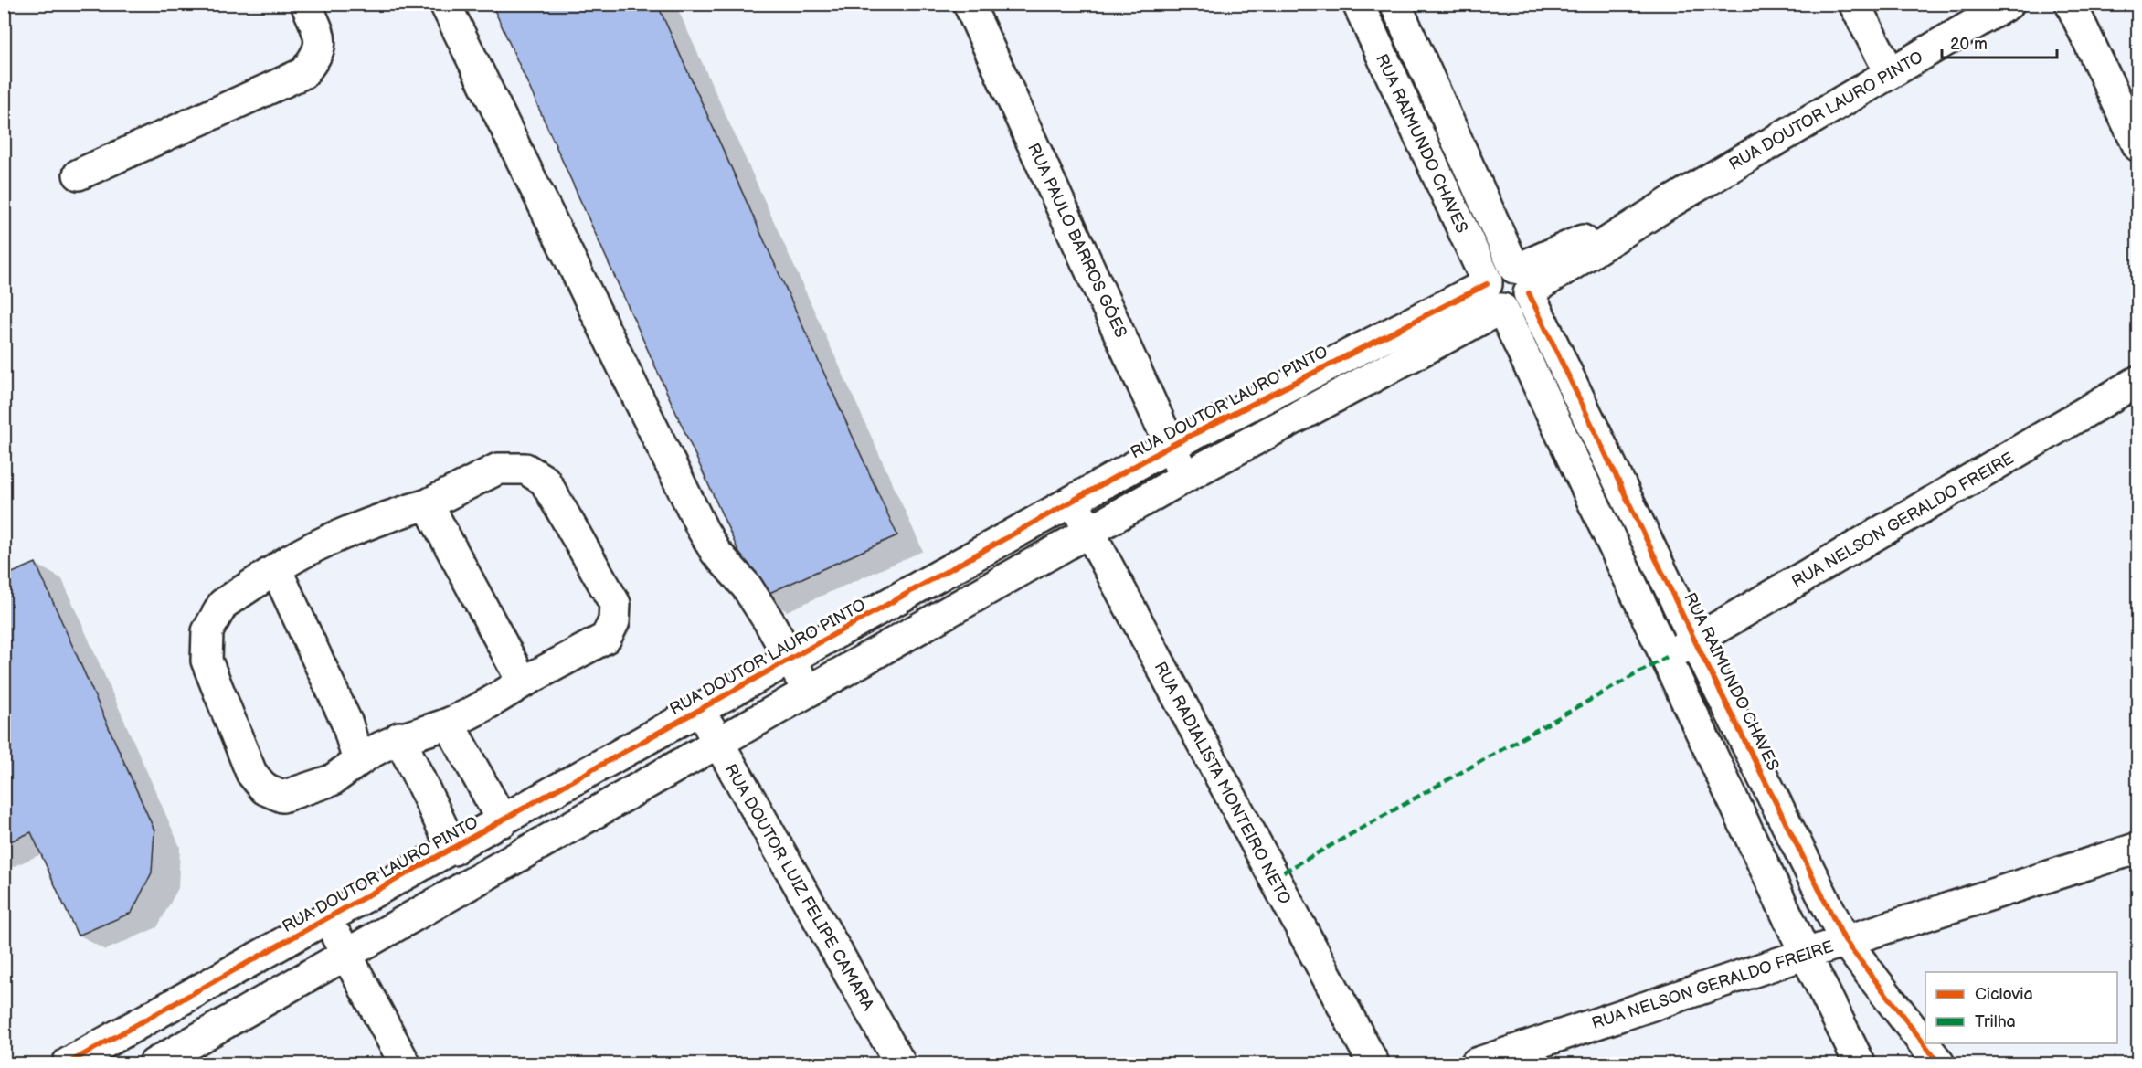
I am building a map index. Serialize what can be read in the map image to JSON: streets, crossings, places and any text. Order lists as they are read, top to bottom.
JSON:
{
  "streets": {
    "street": [
      "RUA DOUTOR LAURO PINTO",
      "RUA RAIMUNDO CHAVES",
      "RUA PAULO BARROS GÓES",
      "RUA NELSON GERALDO FREIRE",
      "RUA RADIALISTA MONTEIRO NETO",
      "RUA DOUTOR LUIZ FELIPE CAMARA"
    ]
  },
  "crossings": [
    ["RUA DOUTOR LAURO PINTO", "RUA RAIMUNDO CHAVES"],
    ["RUA DOUTOR LAURO PINTO", "RUA PAULO BARROS GÓES"],
    ["RUA DOUTOR LAURO PINTO", "RUA RADIALISTA MONTEIRO NETO"],
    ["RUA DOUTOR LAURO PINTO", "RUA DOUTOR LUIZ FELIPE CAMARA"],
    ["RUA RAIMUNDO CHAVES", "RUA NELSON GERALDO FREIRE"]
  ],
  "legend": ["Ciclovia", "Trilha"],
  "scale_bar": "20 m"
}
